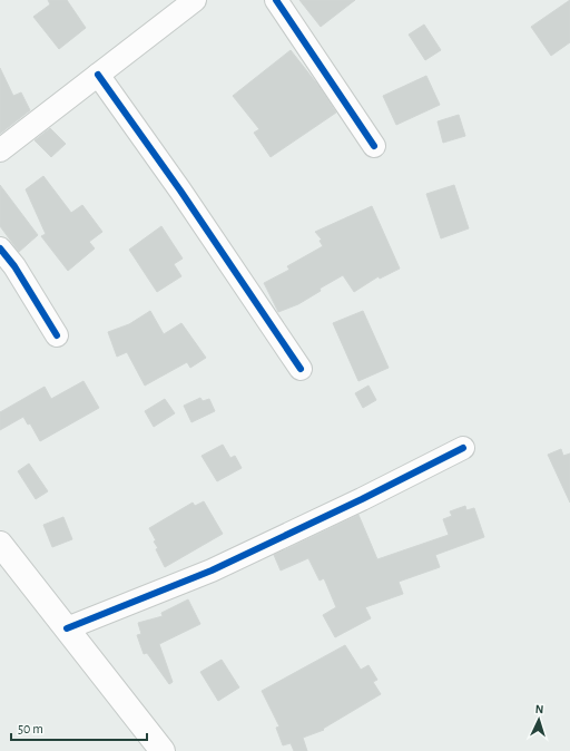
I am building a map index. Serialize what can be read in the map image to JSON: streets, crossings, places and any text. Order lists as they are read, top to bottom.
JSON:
{
  "scale_bar": "50 m",
  "north": "top"
}
